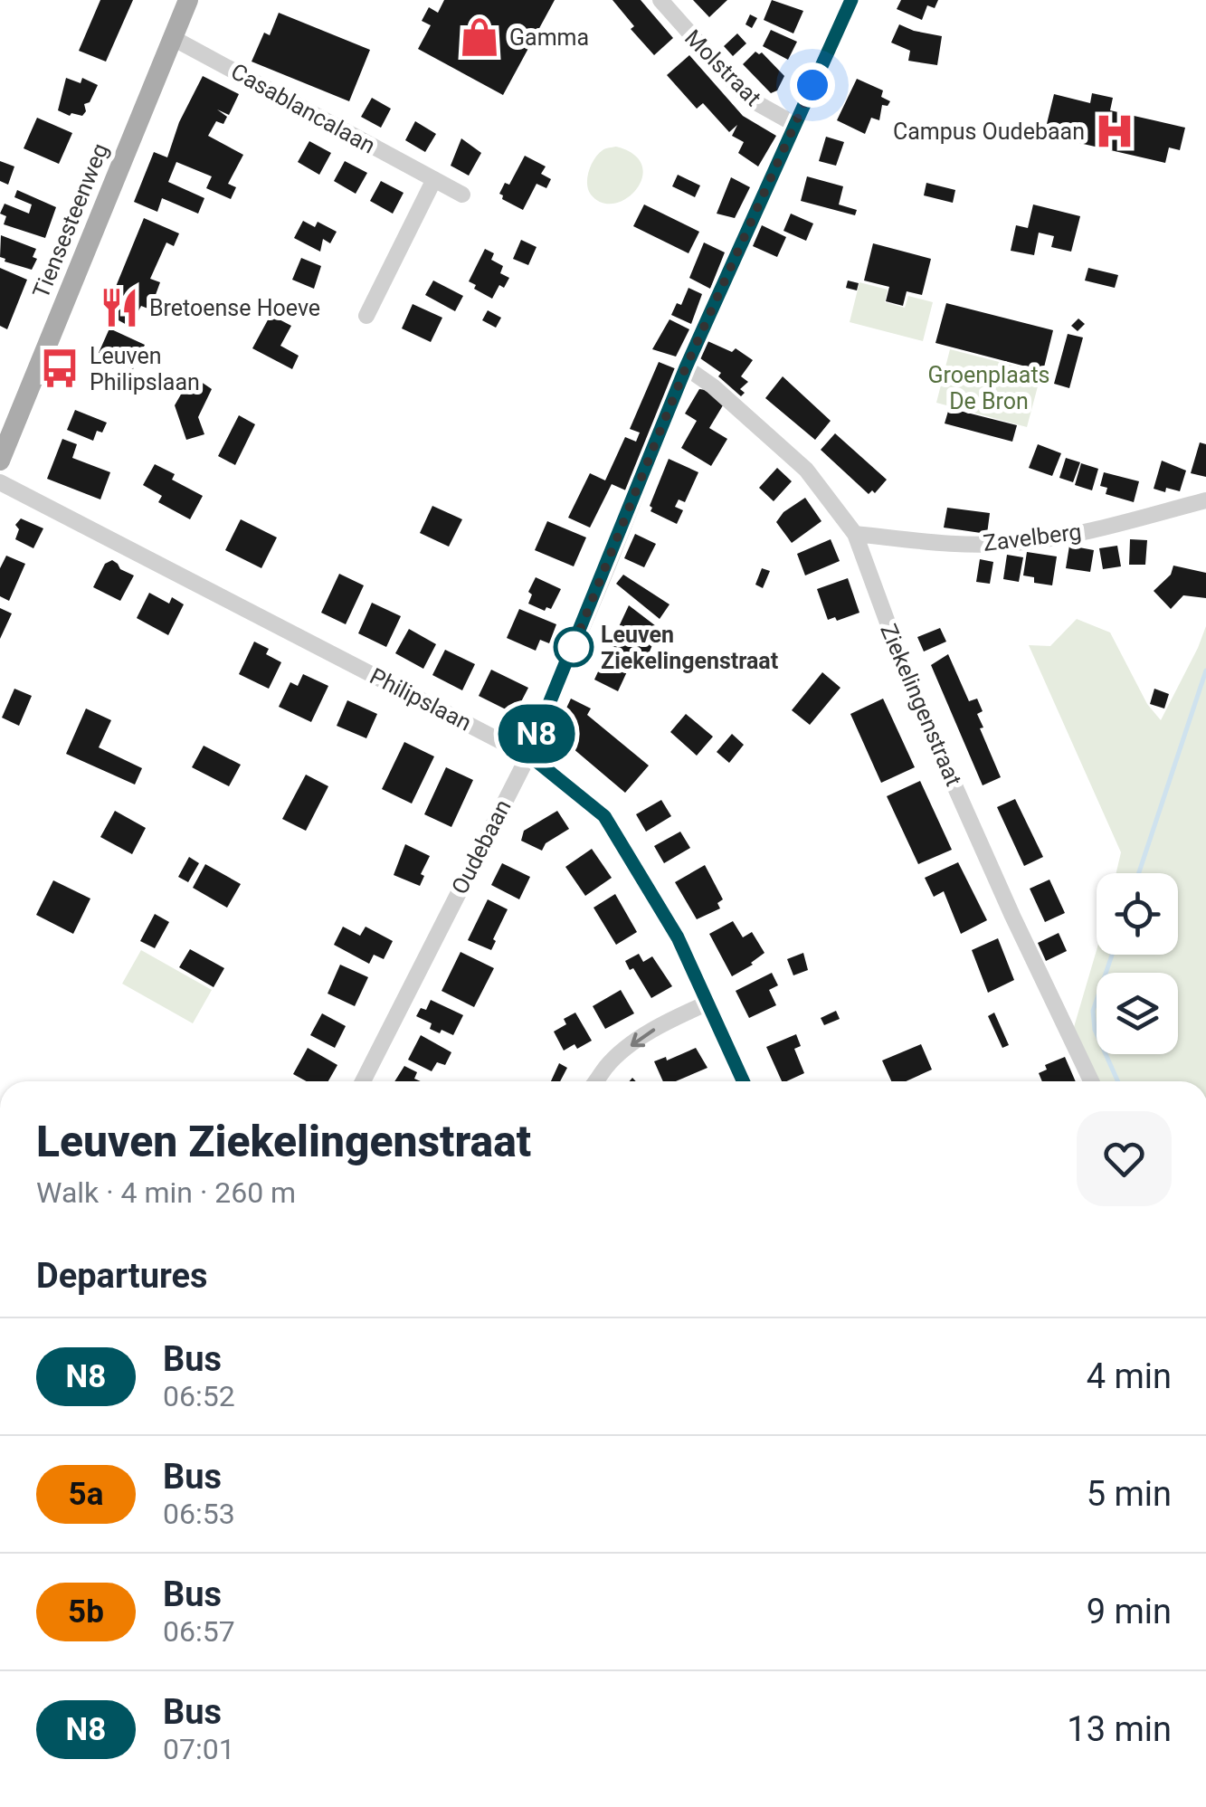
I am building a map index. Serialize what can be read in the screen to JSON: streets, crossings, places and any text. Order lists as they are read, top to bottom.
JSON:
{
  "streets": {
    "main road": ["Tiensesteenweg"],
    "street": [
      "Molstraat",
      "Casablancalaan",
      "Zavelberg",
      "Philipslaan",
      "Ziekelingenstraat",
      "Oudebaan"
    ]
  },
  "crossings": [
    ["Molstraat", "Oudebaan"],
    ["Casablancalaan", "Tiensesteenweg"],
    ["Zavelberg", "Ziekelingenstraat"],
    ["Philipslaan", "Oudebaan"],
    ["Ziekelingenstraat", "Oudebaan"]
  ],
  "parks": ["Groenplaats De Bron"],
  "places": {
    "shop": ["Gamma"],
    "hospital": ["Campus Oudebaan"],
    "restaurant": ["Bretoense Hoeve"],
    "bus stop": ["Leuven Philipslaan"],
    "other": ["Leuven Ziekelingenstraat"]
  },
  "lines": ["bus line N8"],
  "page": {
    "on_map": "N8",
    "heading": [
      ["Leuven Ziekelingenstraat", "Walk · 4 min · 260 m"],
      "Departures"
    ],
    "list": [
      {
        "mark": "N8",
        "name": "Bus",
        "note": "06:52",
        "value": "4 min"
      },
      {
        "mark": "5a",
        "name": "Bus",
        "note": "06:53",
        "value": "5 min"
      },
      {
        "mark": "5b",
        "name": "Bus",
        "note": "06:57",
        "value": "9 min"
      },
      {
        "mark": "N8",
        "name": "Bus",
        "note": "07:01",
        "value": "13 min"
      }
    ]
  }
}
